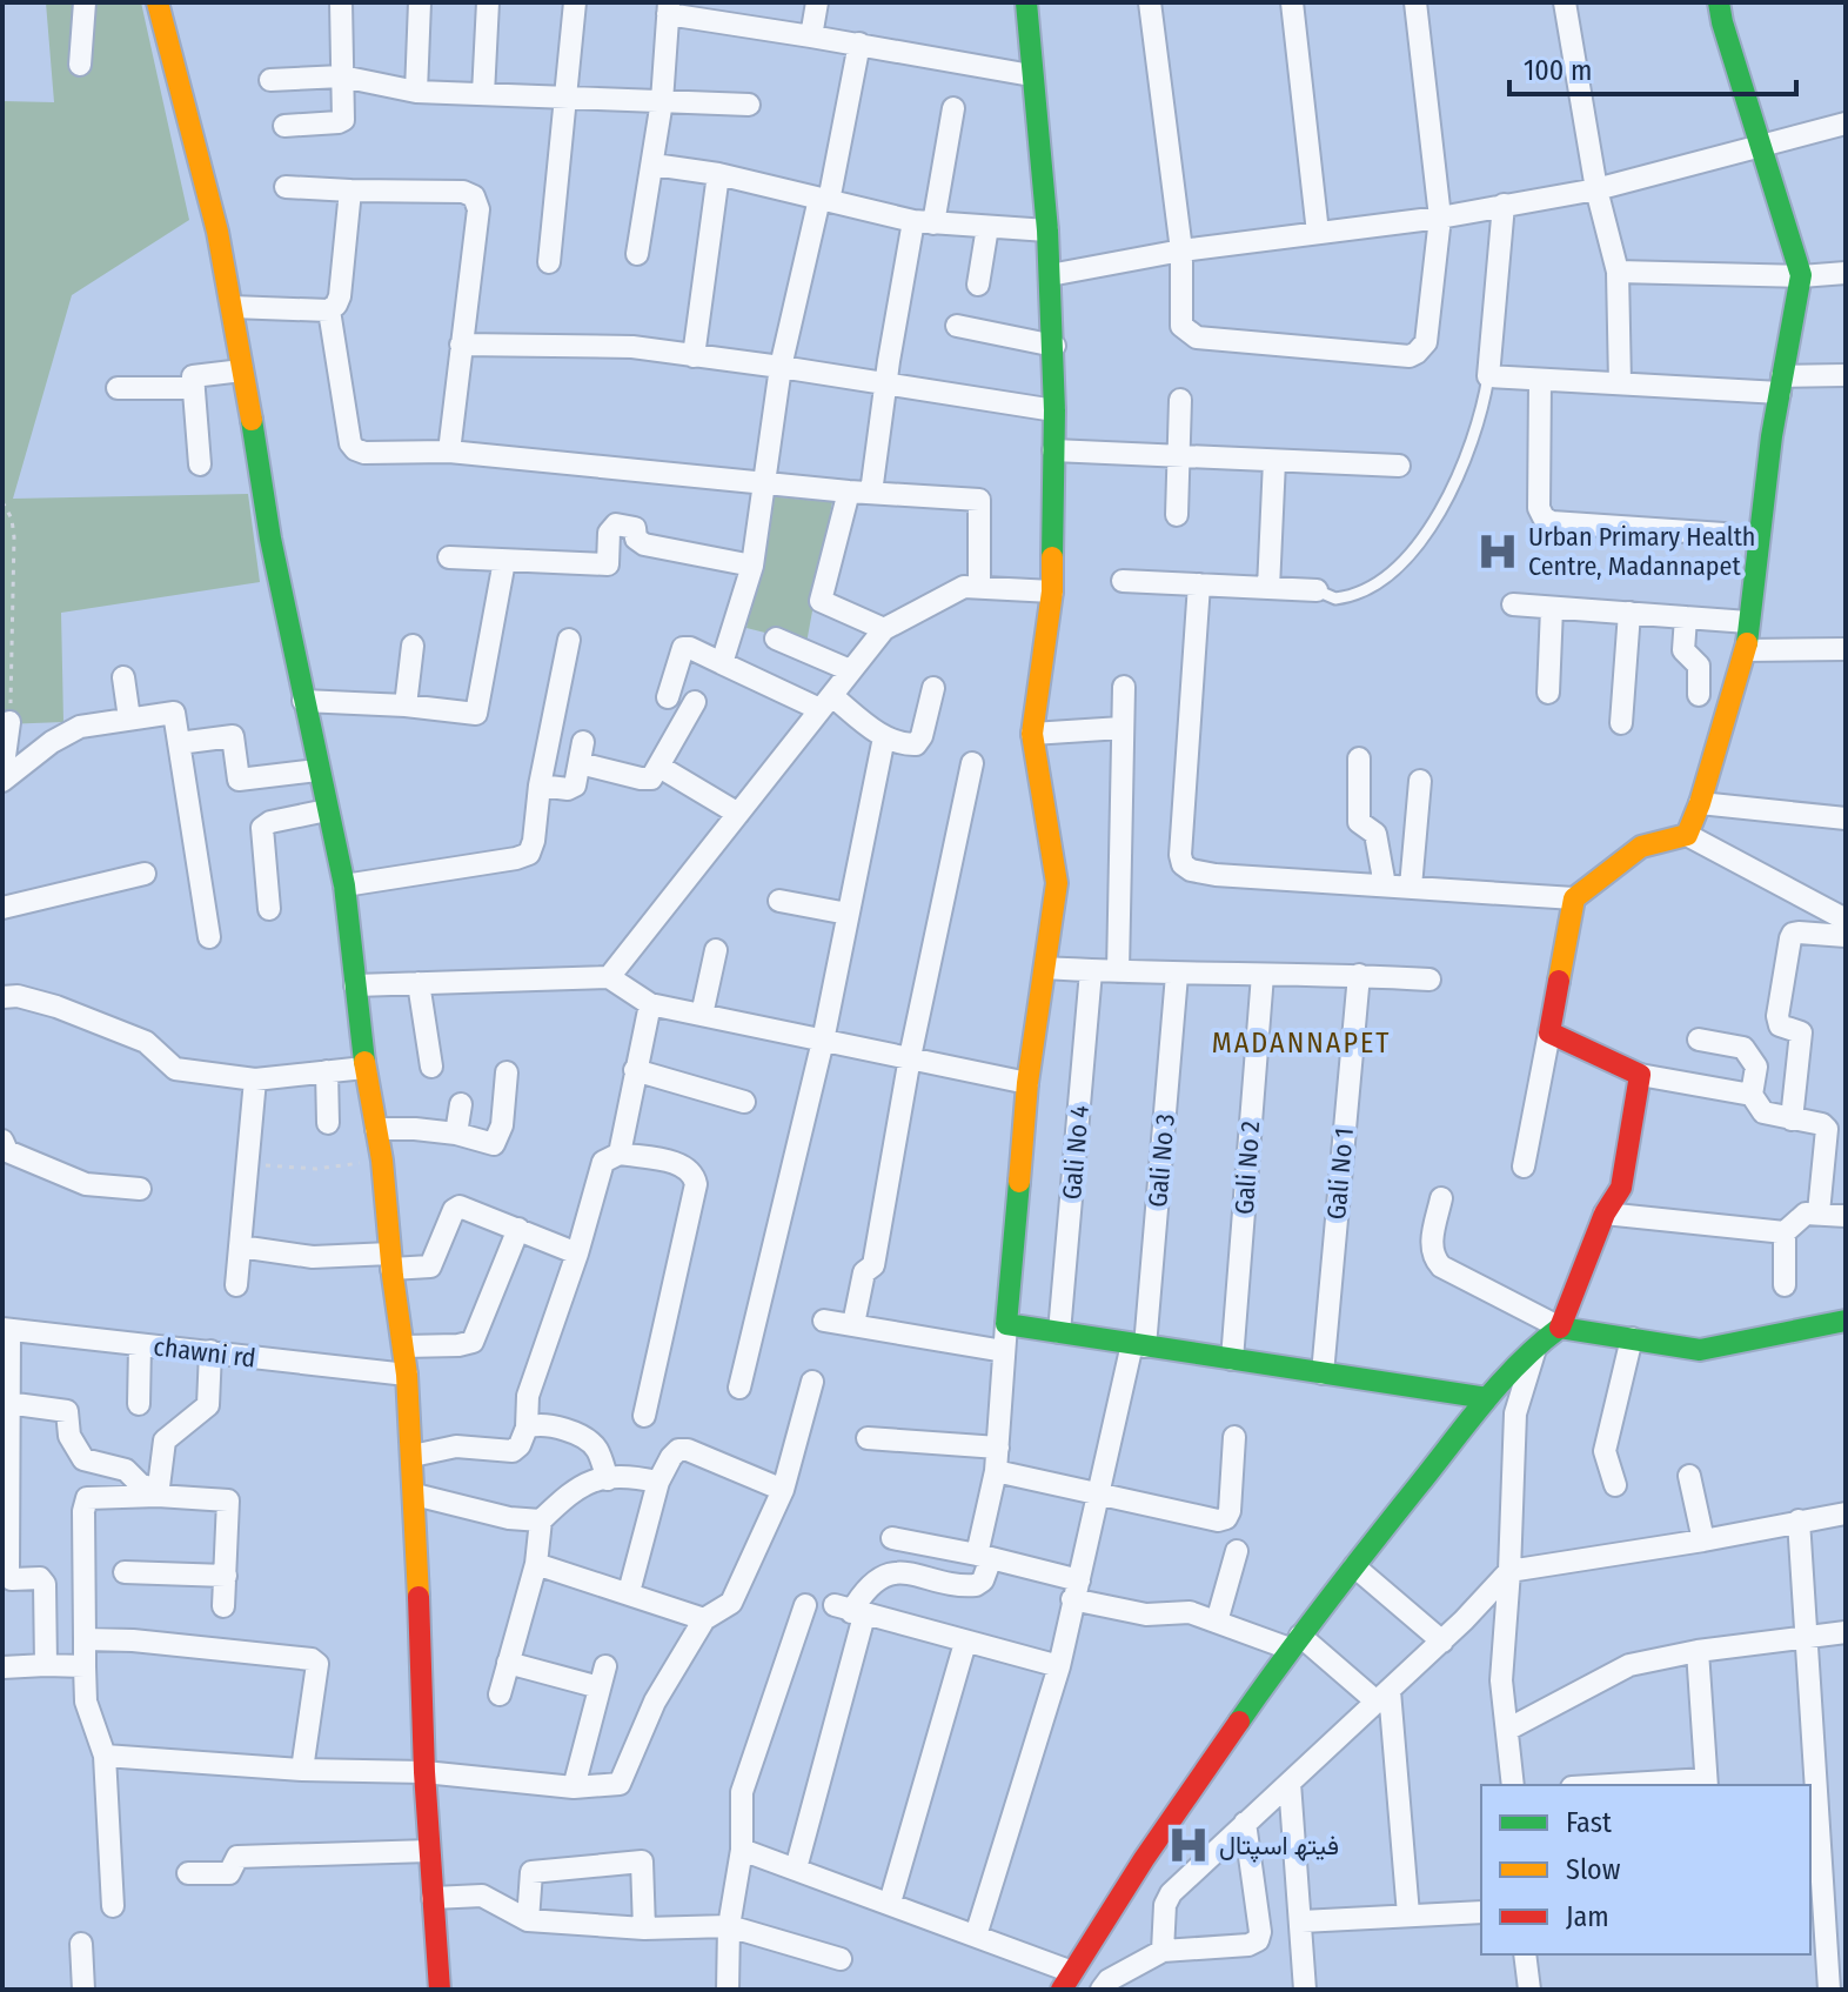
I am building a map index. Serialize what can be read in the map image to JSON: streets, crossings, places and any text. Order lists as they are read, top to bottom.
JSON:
{
  "streets": {
    "street": [
      "Gali No 4",
      "Gali No 3",
      "Gali No 2",
      "Gali No 1",
      "chawni rd"
    ]
  },
  "districts": ["MADANNAPET"],
  "places": {
    "hospital": ["Urban Primary Health Centre, Madannapet", "فیتھ اسپتال"]
  },
  "legend": ["Fast", "Slow", "Jam"],
  "scale_bar": "100 m"
}
